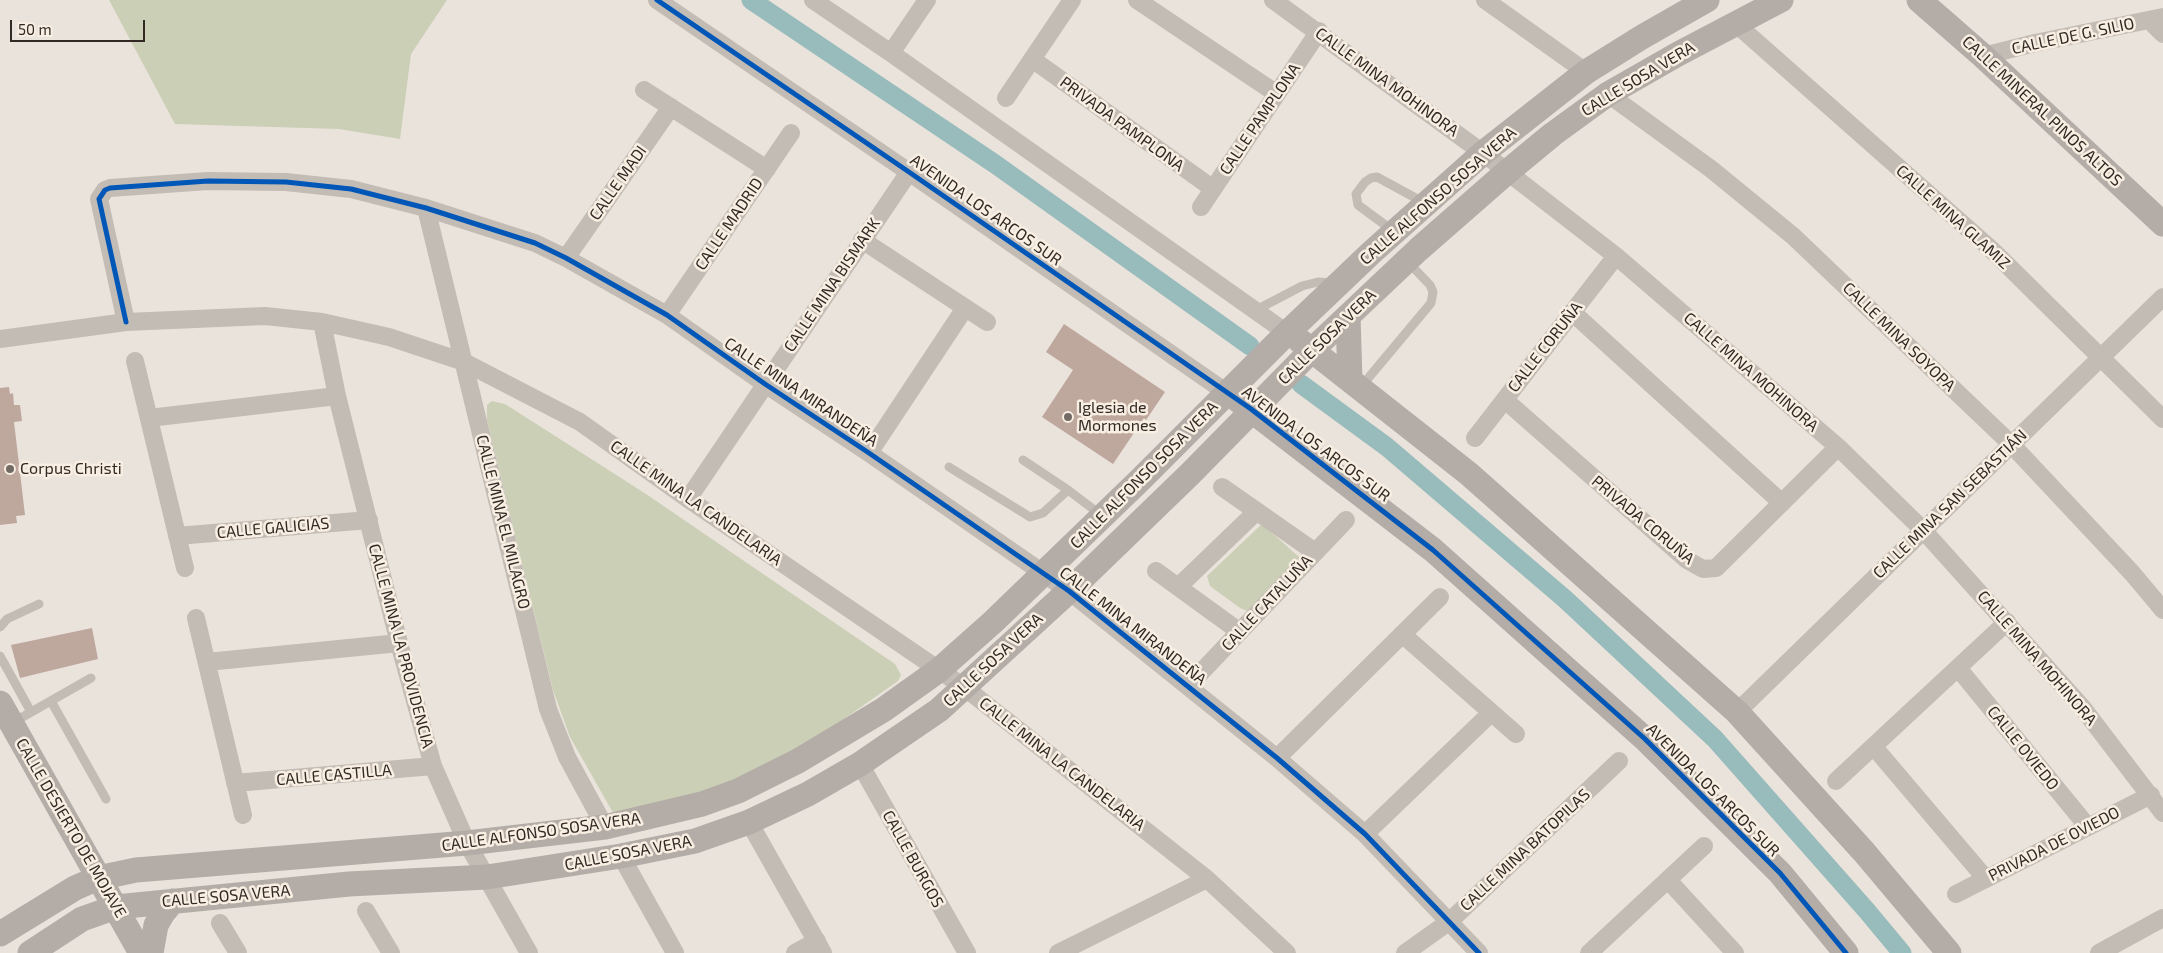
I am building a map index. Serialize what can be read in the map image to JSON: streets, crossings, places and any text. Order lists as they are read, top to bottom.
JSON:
{
  "streets": {
    "main road": [
      "CALLE SOSA VERA",
      "CALLE MINERAL PINOS ALTOS",
      "CALLE ALFONSO SOSA VERA",
      "AVENIDA LOS ARCOS SUR",
      "CALLE DESIERTO DE MOJAVE"
    ],
    "street": [
      "CALLE DE G. SILIO",
      "CALLE MINA MOHINORA",
      "CALLE PAMPLONA",
      "PRIVADA PAMPLONA",
      "CALLE MADI",
      "CALLE MINA GLAMIZ",
      "CALLE MADRID",
      "CALLE MINA BISMARK",
      "CALLE MINA SOYOPA",
      "CALLE CORUÑA",
      "CALLE MINA MIRANDEÑA",
      "CALLE MINA LA CANDELARIA",
      "CALLE MINA SAN SEBASTIÁN",
      "PRIVADA CORUÑA",
      "CALLE MINA EL MILAGRO",
      "CALLE GALICIAS",
      "CALLE CATALUÑA",
      "CALLE MINA LA PROVIDENCIA",
      "CALLE OVIEDO",
      "CALLE CASTILLA",
      "PRIVADA DE OVIEDO",
      "CALLE MINA BATOPILAS",
      "CALLE BURGOS"
    ]
  },
  "crossings": [
    ["CALLE DE G. SILIO", "CALLE MINERAL PINOS ALTOS"],
    ["CALLE SOSA VERA", "CALLE MINA MOHINORA"],
    ["CALLE SOSA VERA", "AVENIDA LOS ARCOS SUR"],
    ["CALLE SOSA VERA", "CALLE MINA GLAMIZ"],
    ["CALLE SOSA VERA", "CALLE MINA SOYOPA"],
    ["CALLE SOSA VERA", "CALLE MINA MIRANDEÑA"],
    ["CALLE SOSA VERA", "CALLE MINA LA CANDELARIA"],
    ["CALLE SOSA VERA", "CALLE MINA LA PROVIDENCIA"],
    ["CALLE SOSA VERA", "CALLE DESIERTO DE MOJAVE"],
    ["CALLE SOSA VERA", "CALLE BURGOS"],
    ["CALLE MINA MOHINORA", "CALLE PAMPLONA"],
    ["CALLE MINA MOHINORA", "CALLE ALFONSO SOSA VERA"],
    ["CALLE MINA MOHINORA", "CALLE CORUÑA"],
    ["CALLE MINA MOHINORA", "CALLE MINA SAN SEBASTIÁN"],
    ["CALLE MINA MOHINORA", "PRIVADA CORUÑA"],
    ["CALLE MINA MOHINORA", "PRIVADA DE OVIEDO"],
    ["CALLE PAMPLONA", "PRIVADA PAMPLONA"],
    ["CALLE MADI", "CALLE MINA MIRANDEÑA"],
    ["CALLE ALFONSO SOSA VERA", "AVENIDA LOS ARCOS SUR"],
    ["CALLE ALFONSO SOSA VERA", "CALLE MINA MIRANDEÑA"],
    ["CALLE ALFONSO SOSA VERA", "CALLE MINA LA CANDELARIA"],
    ["CALLE ALFONSO SOSA VERA", "CALLE MINA EL MILAGRO"],
    ["CALLE ALFONSO SOSA VERA", "CALLE MINA LA PROVIDENCIA"],
    ["CALLE ALFONSO SOSA VERA", "CALLE DESIERTO DE MOJAVE"],
    ["AVENIDA LOS ARCOS SUR", "CALLE MINA BISMARK"],
    ["CALLE MINA GLAMIZ", "CALLE MINA SAN SEBASTIÁN"],
    ["CALLE MADRID", "CALLE MINA MIRANDEÑA"],
    ["CALLE MINA BISMARK", "CALLE MINA MIRANDEÑA"],
    ["CALLE MINA BISMARK", "CALLE MINA LA CANDELARIA"],
    ["CALLE MINA SOYOPA", "CALLE MINA SAN SEBASTIÁN"],
    ["CALLE CORUÑA", "PRIVADA CORUÑA"],
    ["CALLE MINA MIRANDEÑA", "CALLE MINA LA CANDELARIA"],
    ["CALLE MINA MIRANDEÑA", "CALLE MINA EL MILAGRO"],
    ["CALLE MINA MIRANDEÑA", "CALLE CATALUÑA"],
    ["CALLE MINA MIRANDEÑA", "CALLE MINA BATOPILAS"],
    ["CALLE MINA LA CANDELARIA", "CALLE MINA EL MILAGRO"],
    ["CALLE MINA LA CANDELARIA", "CALLE MINA LA PROVIDENCIA"],
    ["CALLE GALICIAS", "CALLE MINA LA PROVIDENCIA"],
    ["CALLE MINA LA PROVIDENCIA", "CALLE CASTILLA"],
    ["CALLE OVIEDO", "PRIVADA DE OVIEDO"]
  ],
  "places": ["Iglesia de Mormones", "Corpus Christi"],
  "scale_bar": "50 m"
}
